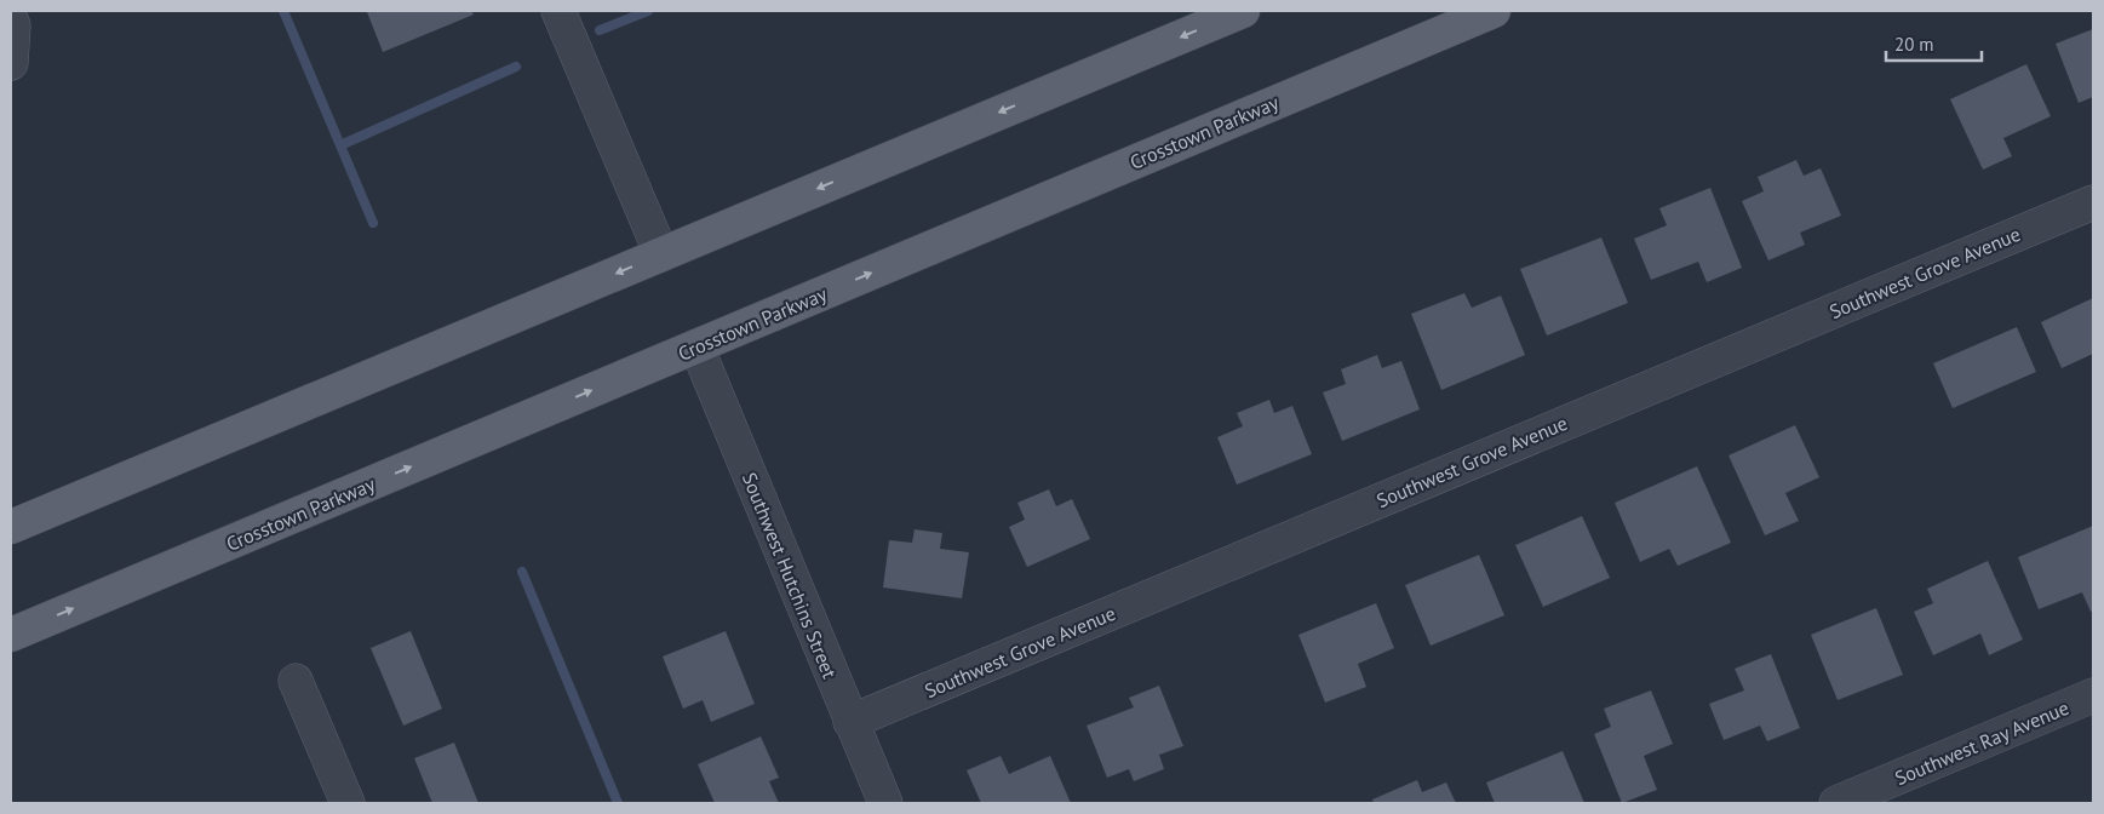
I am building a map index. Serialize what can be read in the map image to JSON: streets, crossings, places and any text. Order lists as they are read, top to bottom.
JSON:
{
  "streets": {
    "main road": ["Crosstown Parkway"],
    "street": ["Southwest Grove Avenue", "Southwest Hutchins Street", "Southwest Ray Avenue"]
  },
  "crossings": [
    ["Crosstown Parkway", "Southwest Hutchins Street"],
    ["Southwest Grove Avenue", "Southwest Hutchins Street"]
  ],
  "scale_bar": "20 m"
}
